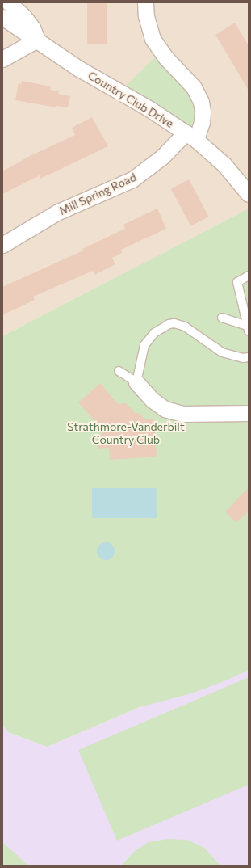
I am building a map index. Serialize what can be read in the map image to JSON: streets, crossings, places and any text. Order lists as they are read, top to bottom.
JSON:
{
  "streets": {
    "street": ["Country Club Drive", "Mill Spring Road"]
  },
  "crossings": [
    ["Country Club Drive", "Mill Spring Road"]
  ],
  "parks": ["Strathmore-Vanderbilt Country Club"]
}
